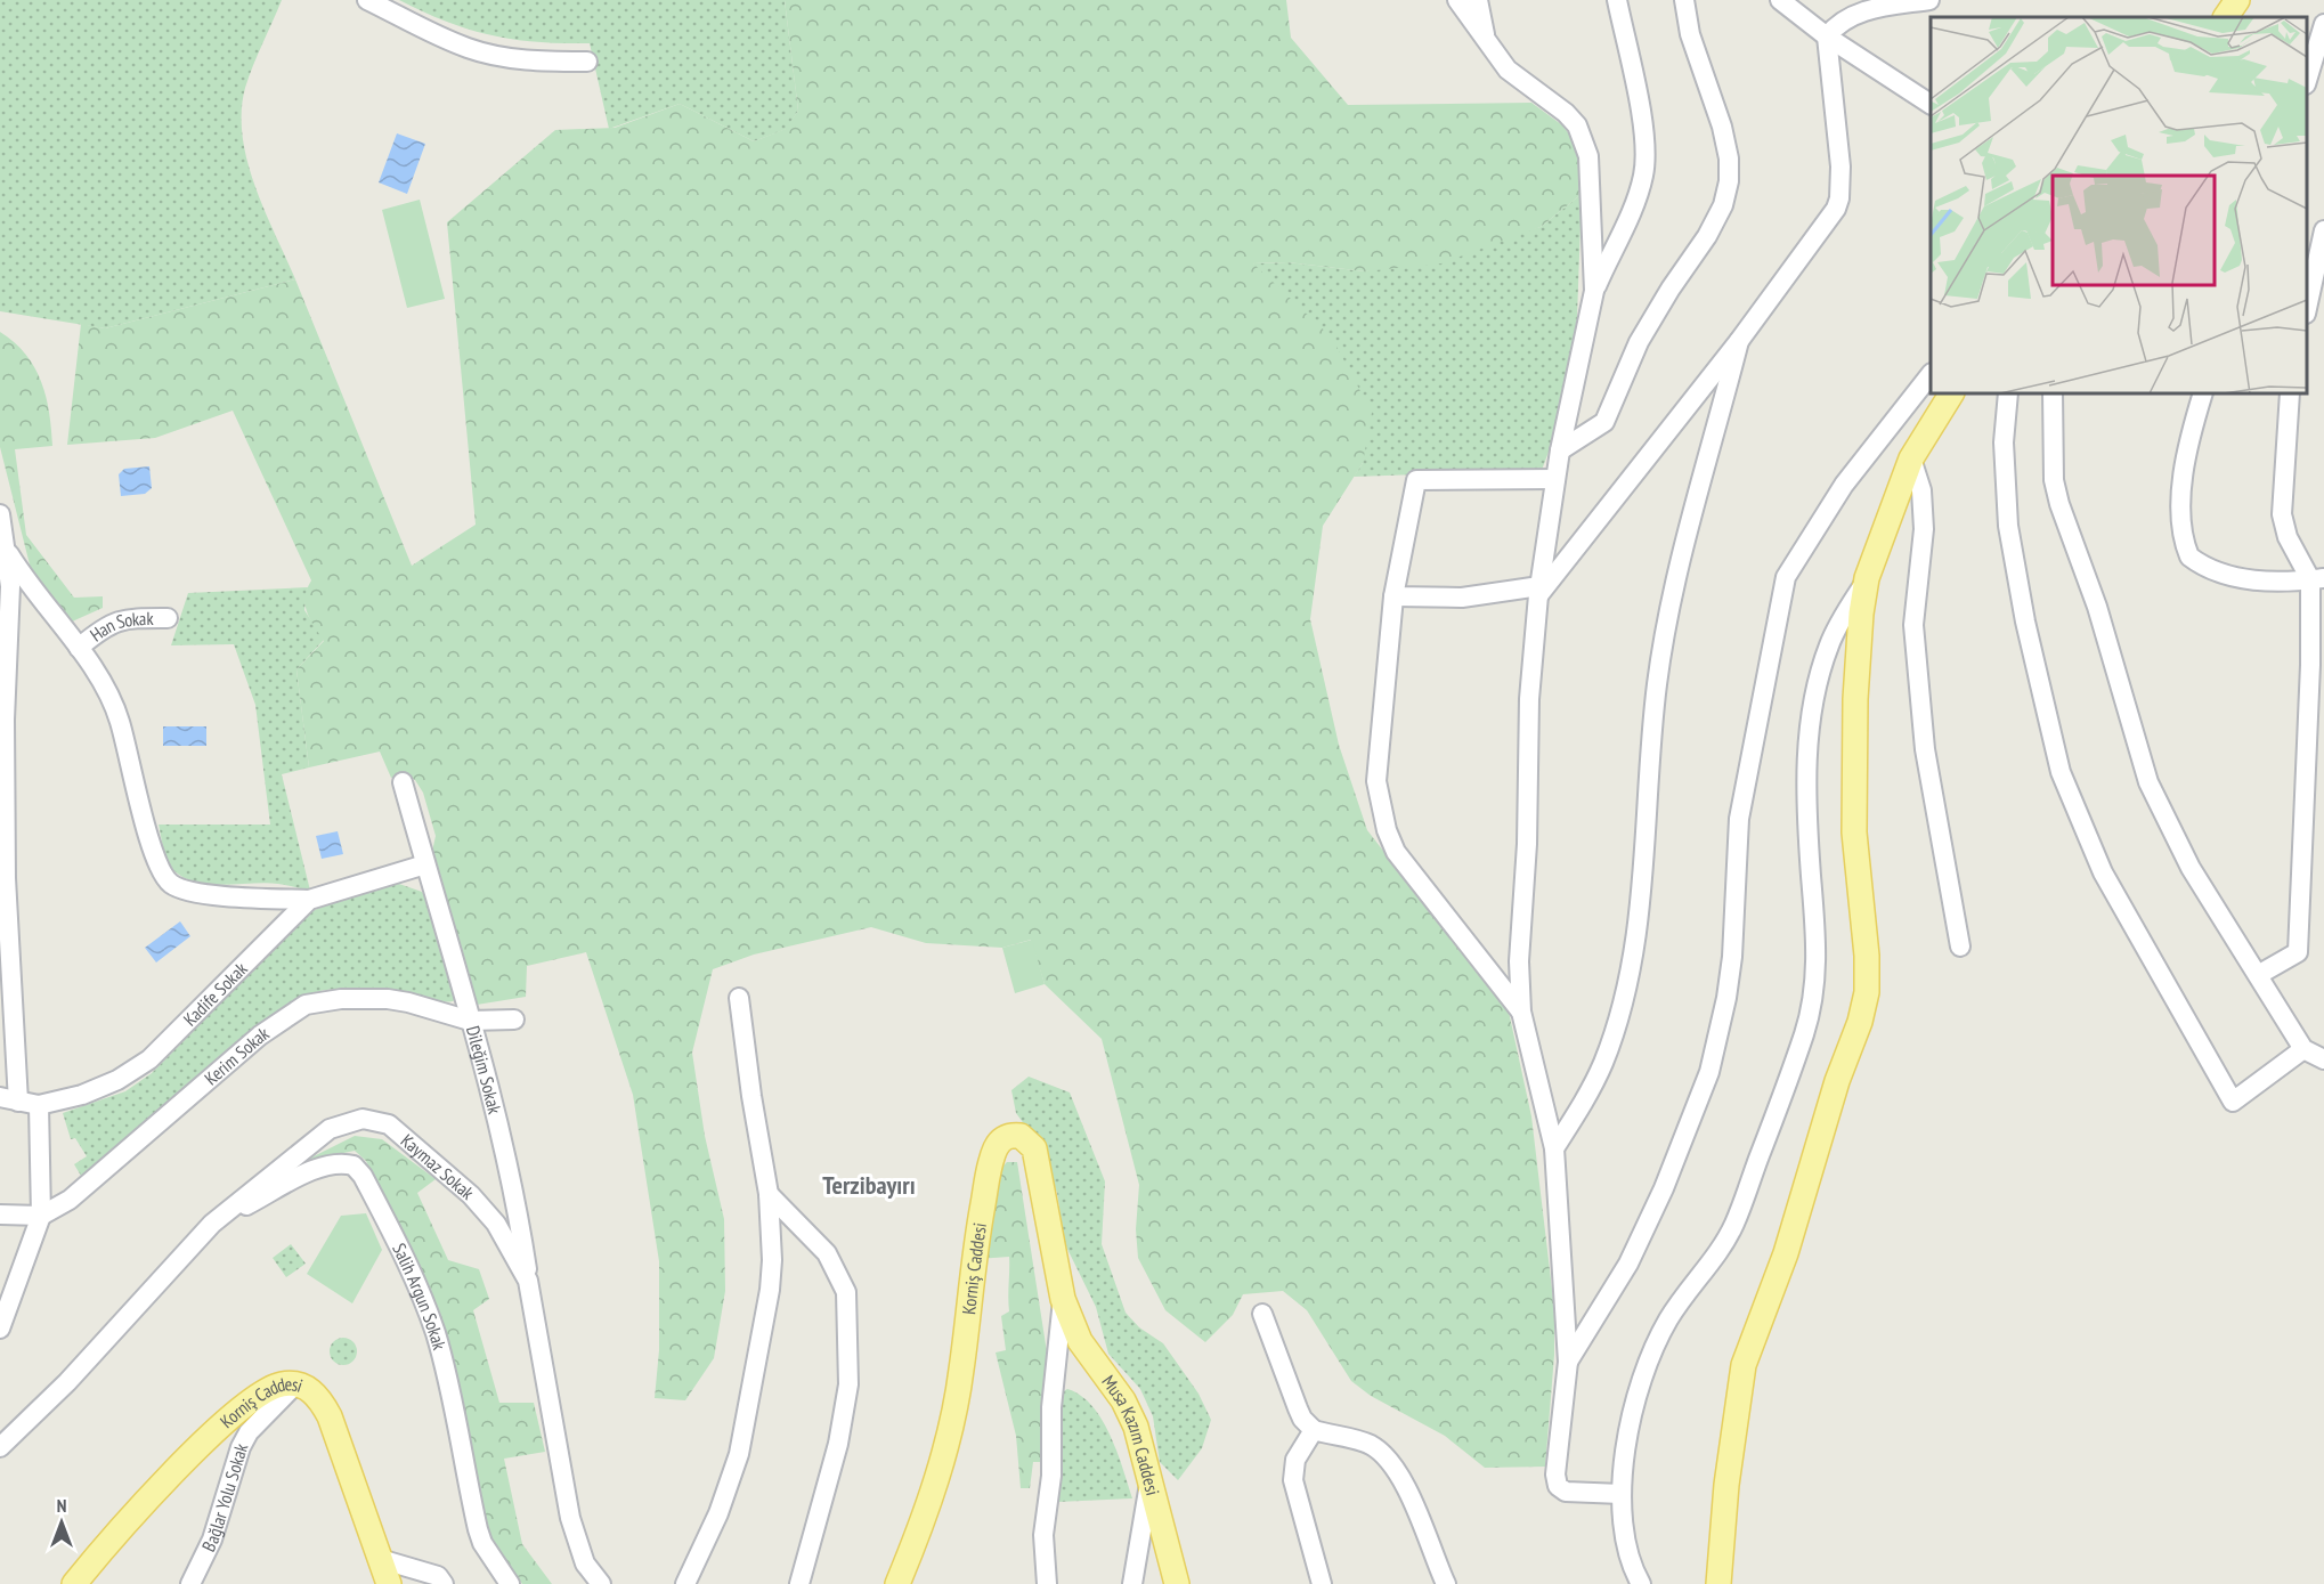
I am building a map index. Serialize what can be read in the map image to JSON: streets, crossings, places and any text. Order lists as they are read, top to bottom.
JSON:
{
  "streets": {
    "main road": ["Korniş Caddesi", "Musa Kazım Caddesi"],
    "street": [
      "Han Sokak",
      "Kadife Sokak",
      "Kerim Sokak",
      "Dileğim Sokak",
      "Kaymaz Sokak",
      "Salih Argun Sokak",
      "Bağlar Yolu Sokak"
    ]
  },
  "crossings": [
    ["Kadife Sokak", "Dileğim Sokak"],
    ["Kerim Sokak", "Dileğim Sokak"],
    ["Dileğim Sokak", "Kaymaz Sokak"],
    ["Kaymaz Sokak", "Salih Argun Sokak"],
    ["Korniş Caddesi", "Musa Kazım Caddesi"],
    ["Korniş Caddesi", "Bağlar Yolu Sokak"]
  ],
  "districts": ["Terzibayırı"],
  "north": "top"
}
